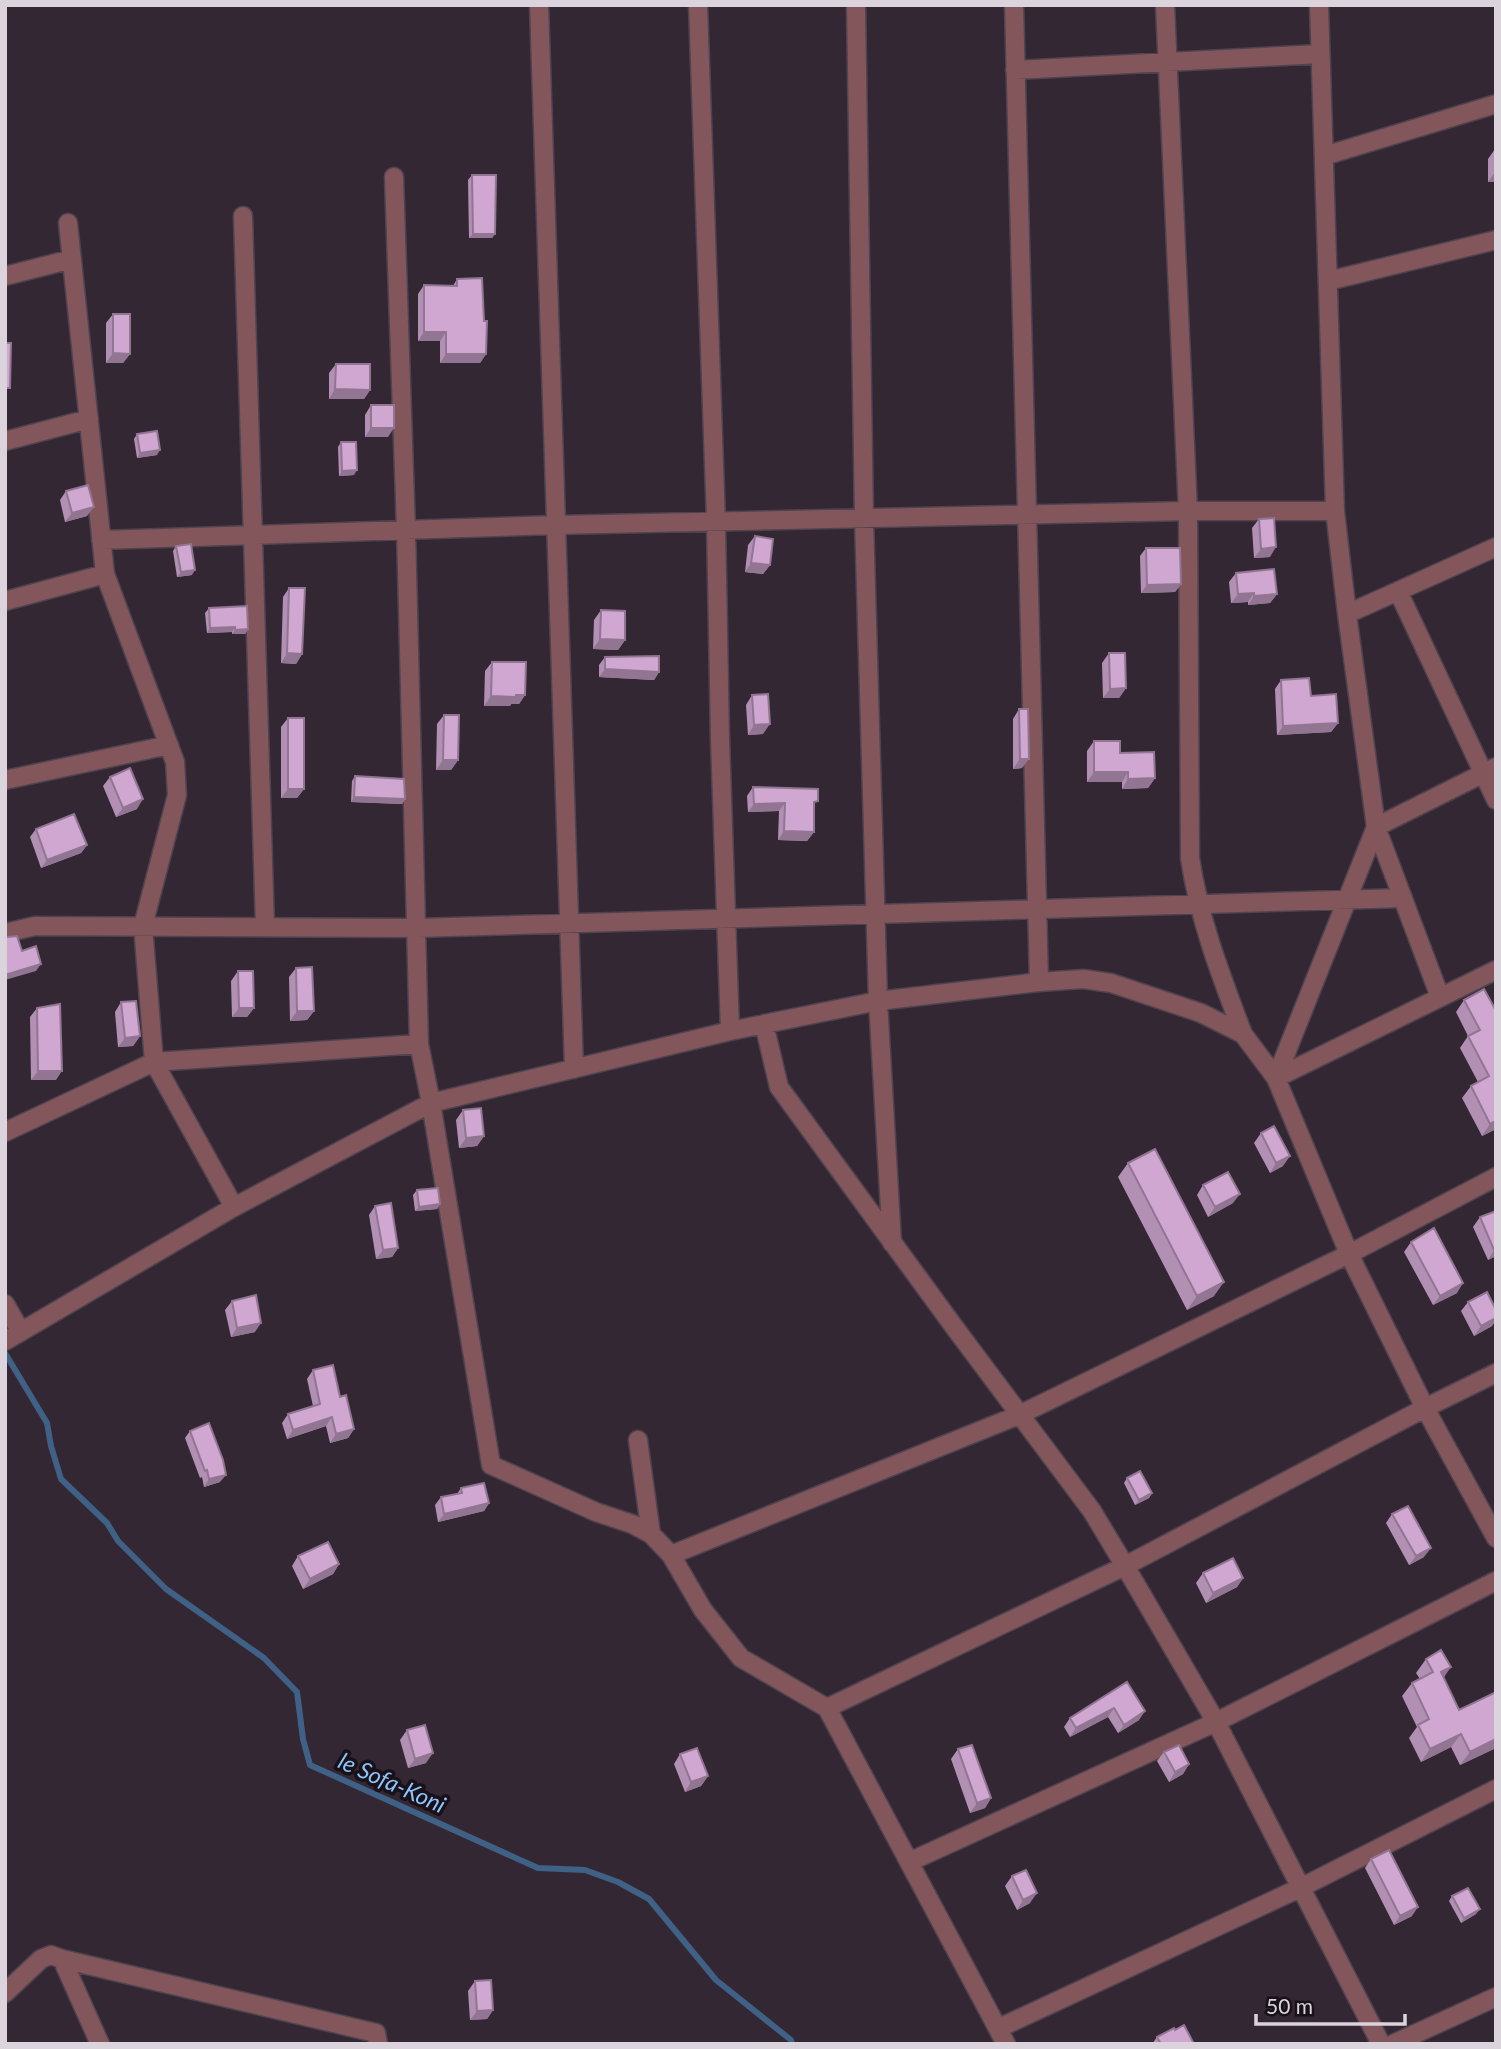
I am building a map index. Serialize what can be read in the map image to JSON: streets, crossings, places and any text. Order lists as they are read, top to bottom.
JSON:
{
  "water": ["le Sofa-Koni"],
  "scale_bar": "50 m"
}
